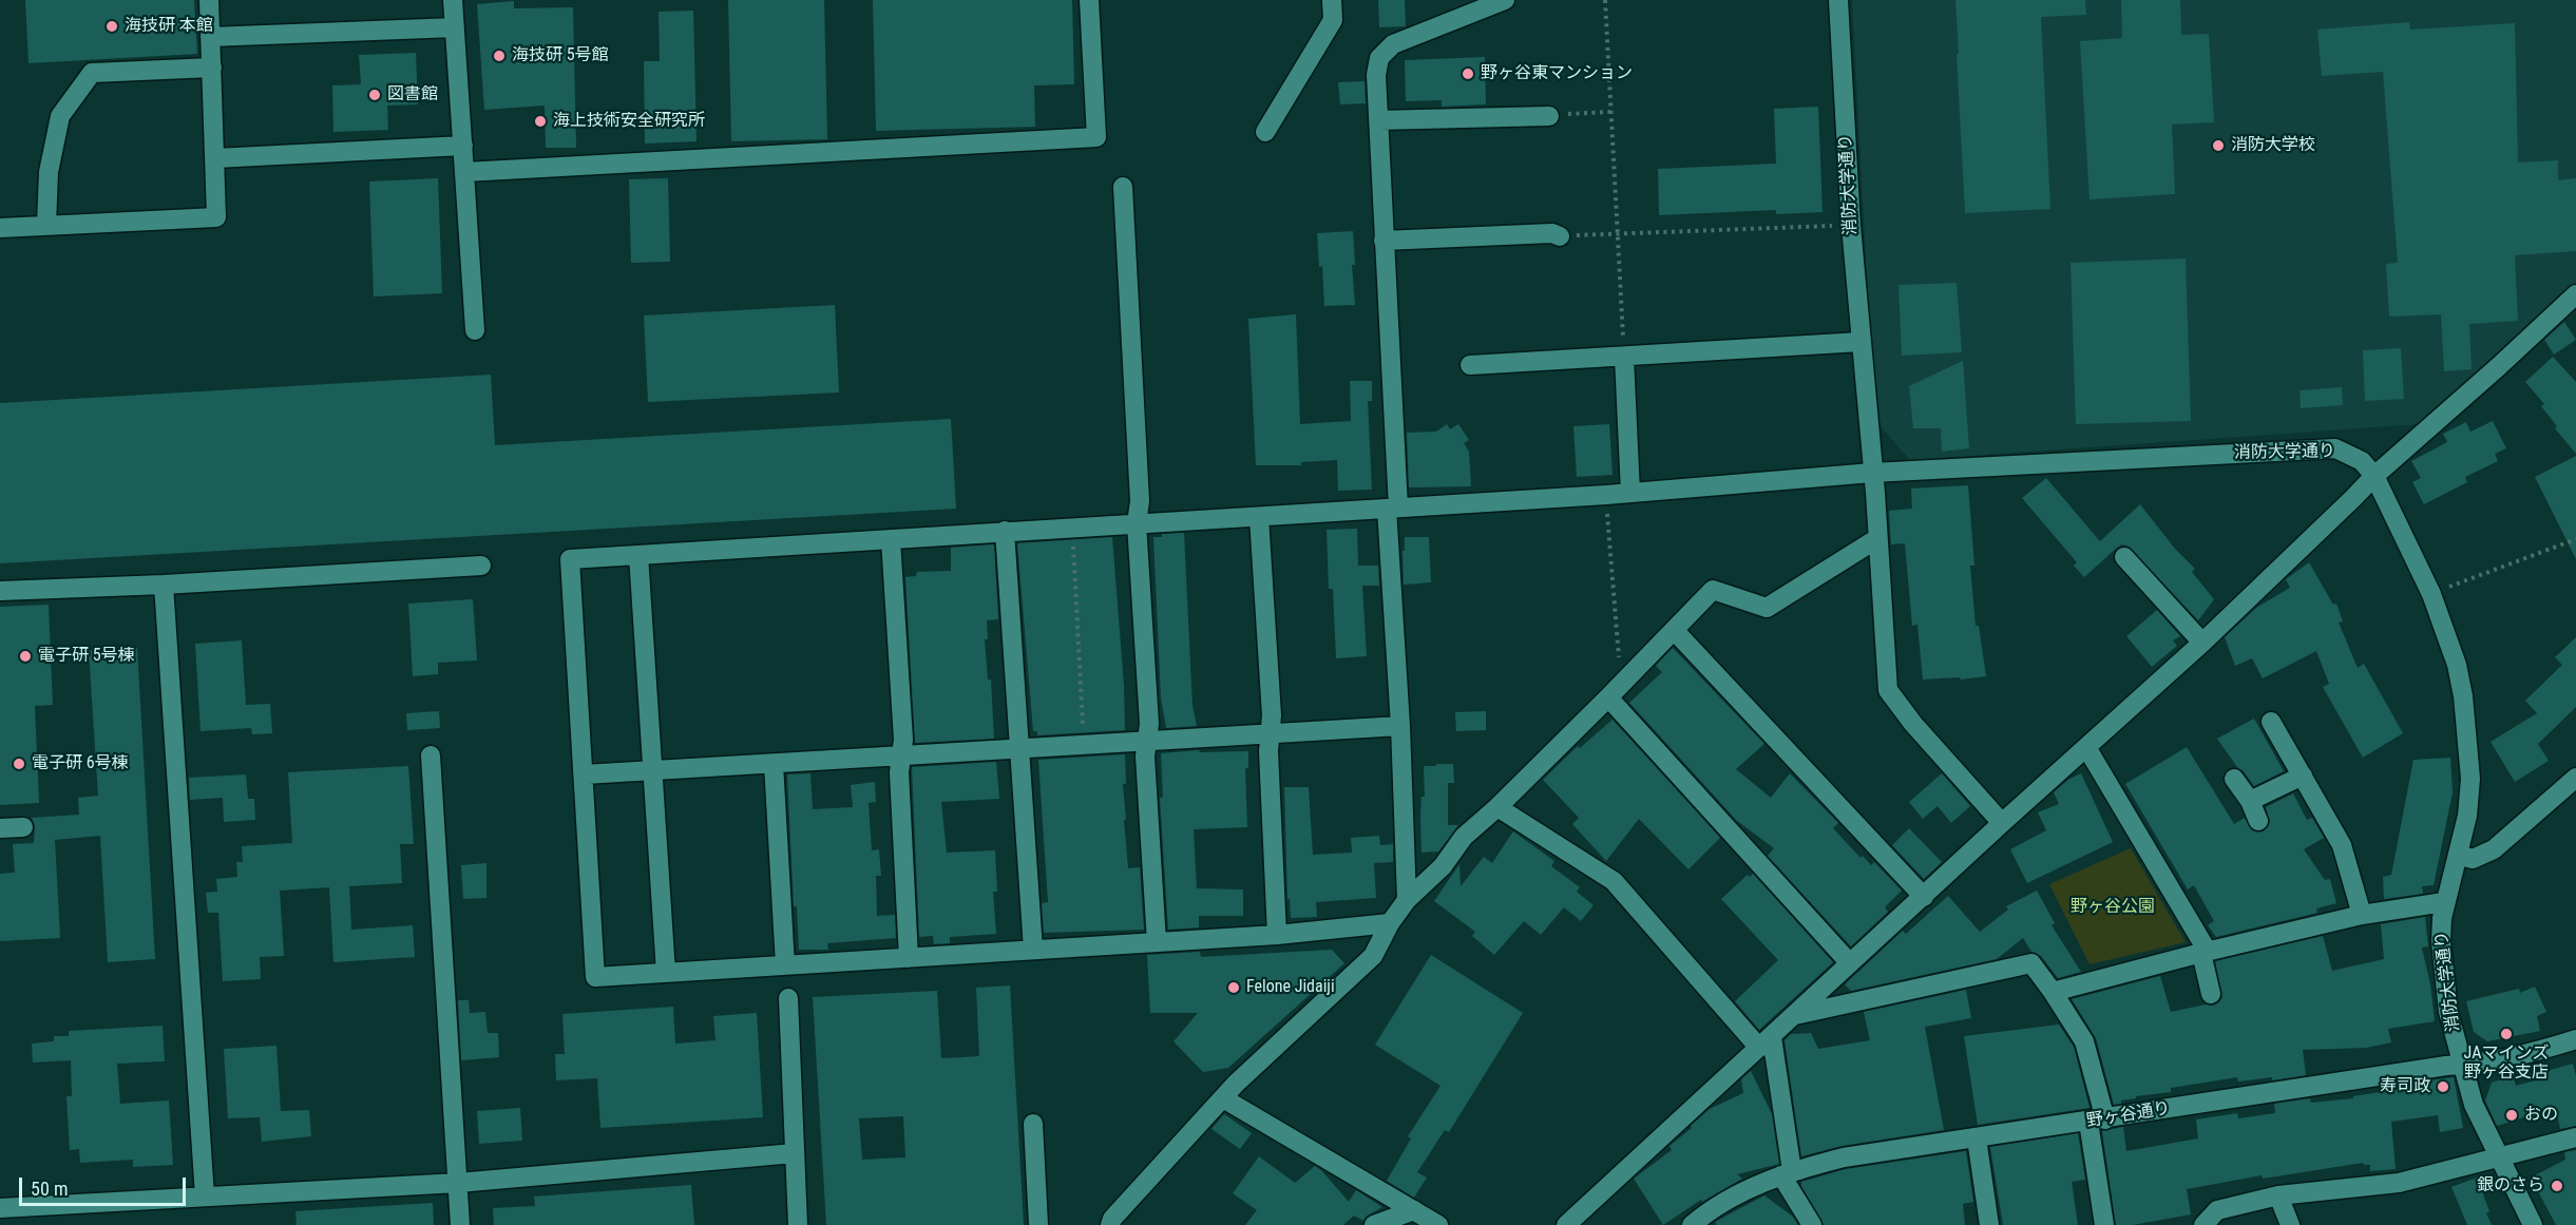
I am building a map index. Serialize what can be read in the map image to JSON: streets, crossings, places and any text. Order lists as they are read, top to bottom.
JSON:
{
  "streets": {
    "street": ["消防大学通り", "野ヶ谷通り"]
  },
  "crossings": [
    ["消防大学通り", "野ヶ谷通り"]
  ],
  "parks": ["野ヶ谷公園"],
  "places": [
    "海技研 本館",
    "海技研 5号館",
    "野ヶ谷東マンション",
    "図書館",
    "海上技術安全研究所",
    "消防大学校",
    "電子研 5号棟",
    "電子研 6号棟",
    "Felone Jidaiji",
    "JAマインズ 野ヶ谷支店",
    "寿司政",
    "おの",
    "銀のさら"
  ],
  "scale_bar": "50 m"
}
